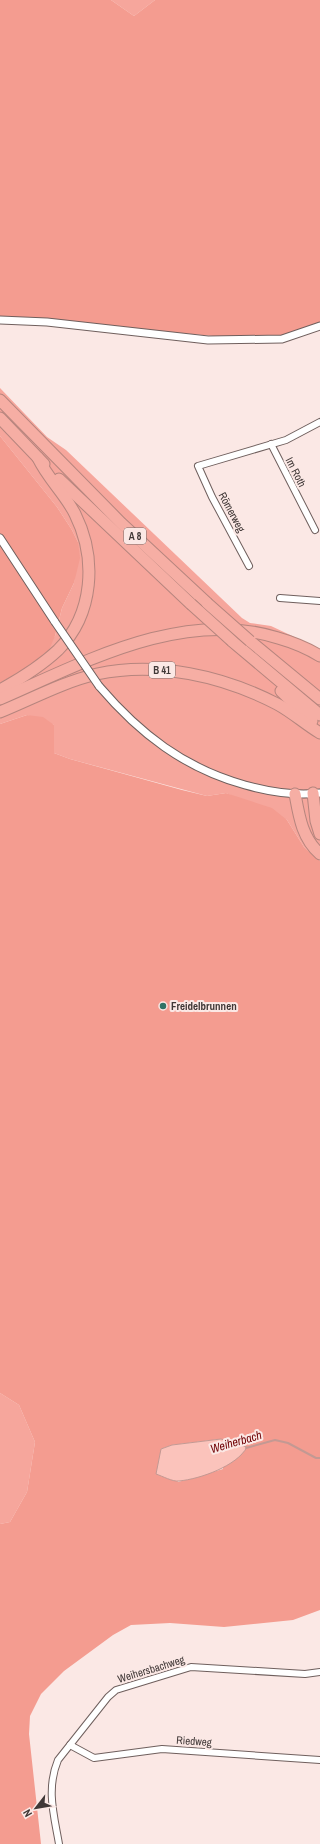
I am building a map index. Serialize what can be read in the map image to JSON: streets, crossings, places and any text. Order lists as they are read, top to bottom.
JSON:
{
  "streets": {
    "highway": ["A 8", "B 41"],
    "street": [
      "Im Roth",
      "Römerweg",
      "Weihersbachweg",
      "Riedweg"
    ]
  },
  "crossings": [
    ["Im Roth", "Römerweg"],
    ["Weihersbachweg", "Riedweg"]
  ],
  "water": ["Weiherbach"],
  "places": ["Freidelbrunnen"],
  "north": "bottom left"
}
